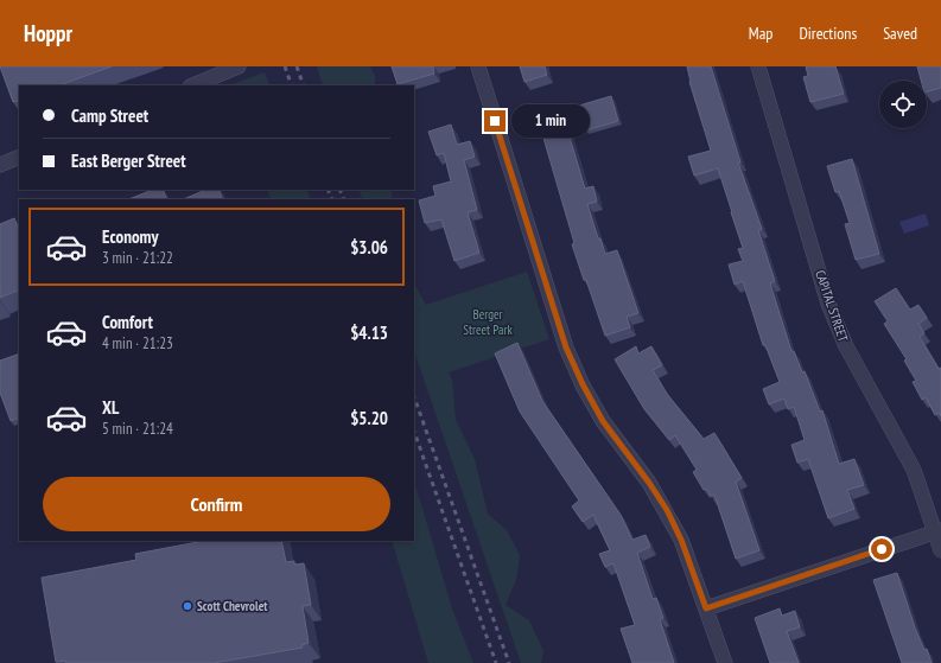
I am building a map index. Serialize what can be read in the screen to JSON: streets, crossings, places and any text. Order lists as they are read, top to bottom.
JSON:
{
  "streets": {
    "street": ["CAPITAL STREET"]
  },
  "parks": ["Berger Street Park"],
  "places": ["Scott Chevrolet"],
  "page": {
    "header": "Hoppr",
    "nav": ["Map", "Directions", "Saved"],
    "banner": ["Camp Street", "East Berger Street"],
    "bubble": "1 min",
    "list": [
      {
        "name": "Economy",
        "note": "3 min · 21:22",
        "value": "$3.06"
      },
      {
        "name": "Comfort",
        "note": "4 min · 21:23",
        "value": "$4.13"
      },
      {
        "name": "XL",
        "note": "5 min · 21:24",
        "value": "$5.20"
      }
    ],
    "buttons": "Confirm"
  }
}
